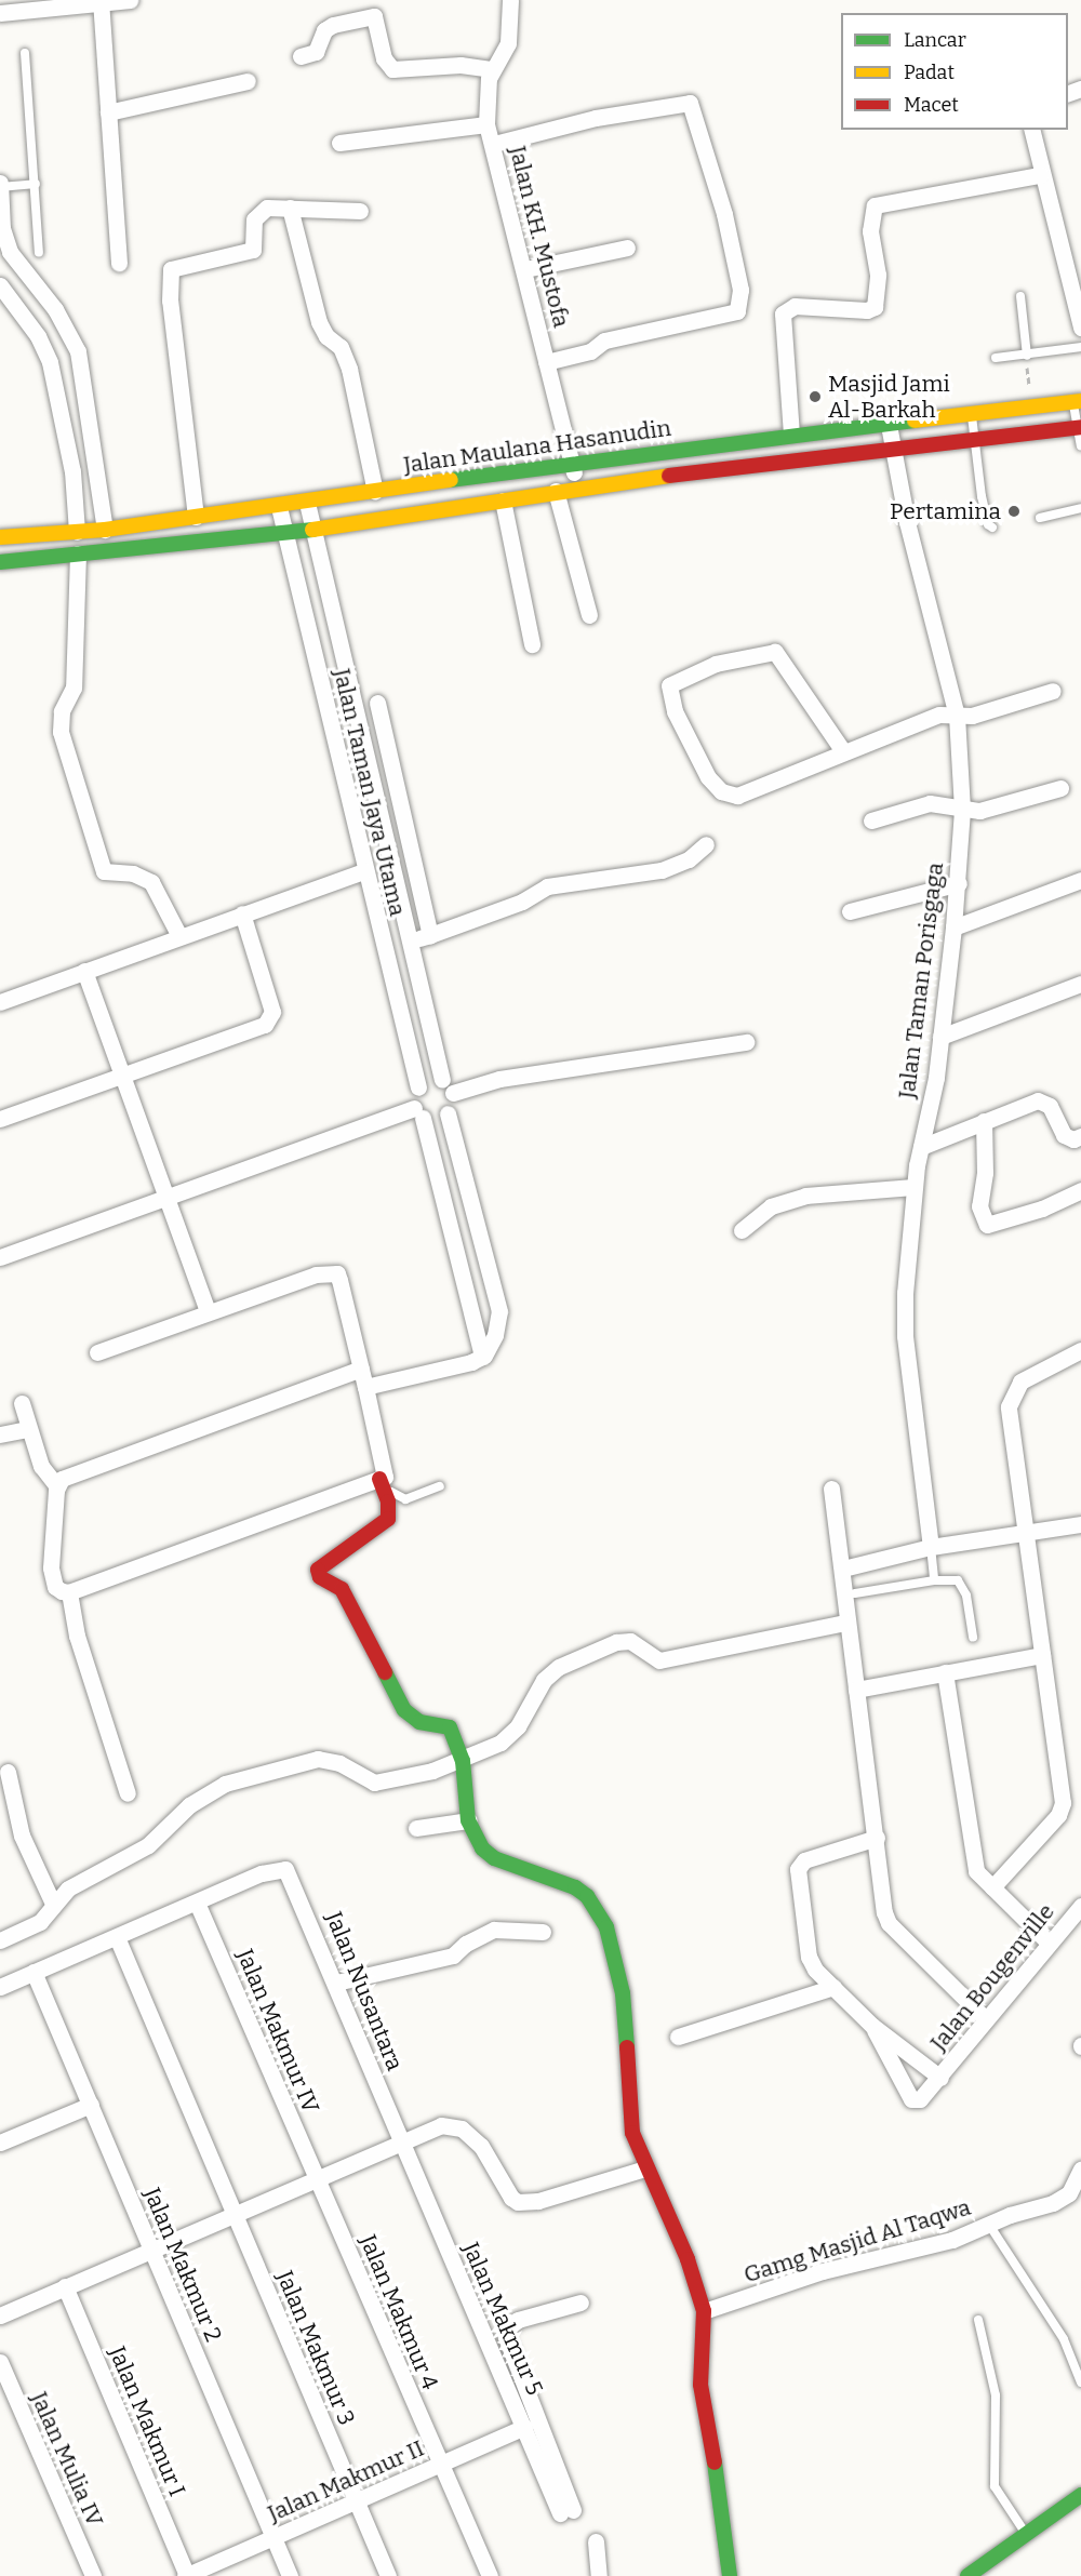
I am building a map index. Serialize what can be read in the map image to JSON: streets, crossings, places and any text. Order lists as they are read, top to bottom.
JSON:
{
  "streets": {
    "street": [
      "Jalan KH. Mustofa",
      "Jalan Maulana Hasanudin",
      "Jalan Taman Jaya Utama",
      "Jalan Taman Porisgaga",
      "Jalan Bougenville",
      "Jalan Nusantara",
      "Jalan Makmur IV",
      "Gamg Masjid Al Taqwa",
      "Jalan Makmur 2",
      "Jalan Makmur 4",
      "Jalan Makmur 5",
      "Jalan Makmur 3",
      "Jalan Makmur I",
      "Jalan Mulia IV",
      "Jalan Makmur II"
    ]
  },
  "crossings": [
    ["Jalan KH. Mustofa", "Jalan Maulana Hasanudin"],
    ["Jalan Maulana Hasanudin", "Jalan Taman Jaya Utama"],
    ["Jalan Maulana Hasanudin", "Jalan Taman Porisgaga"],
    ["Jalan Nusantara", "Jalan Makmur IV"],
    ["Jalan Nusantara", "Jalan Makmur 5"],
    ["Jalan Makmur IV", "Jalan Makmur 4"],
    ["Jalan Makmur 2", "Jalan Makmur II"],
    ["Jalan Makmur 4", "Jalan Makmur II"],
    ["Jalan Makmur 5", "Jalan Makmur II"],
    ["Jalan Makmur 3", "Jalan Makmur II"],
    ["Jalan Makmur I", "Jalan Makmur II"]
  ],
  "places": ["Masjid Jami Al-Barkah", "Pertamina"],
  "legend": ["Lancar", "Padat", "Macet"]
}
